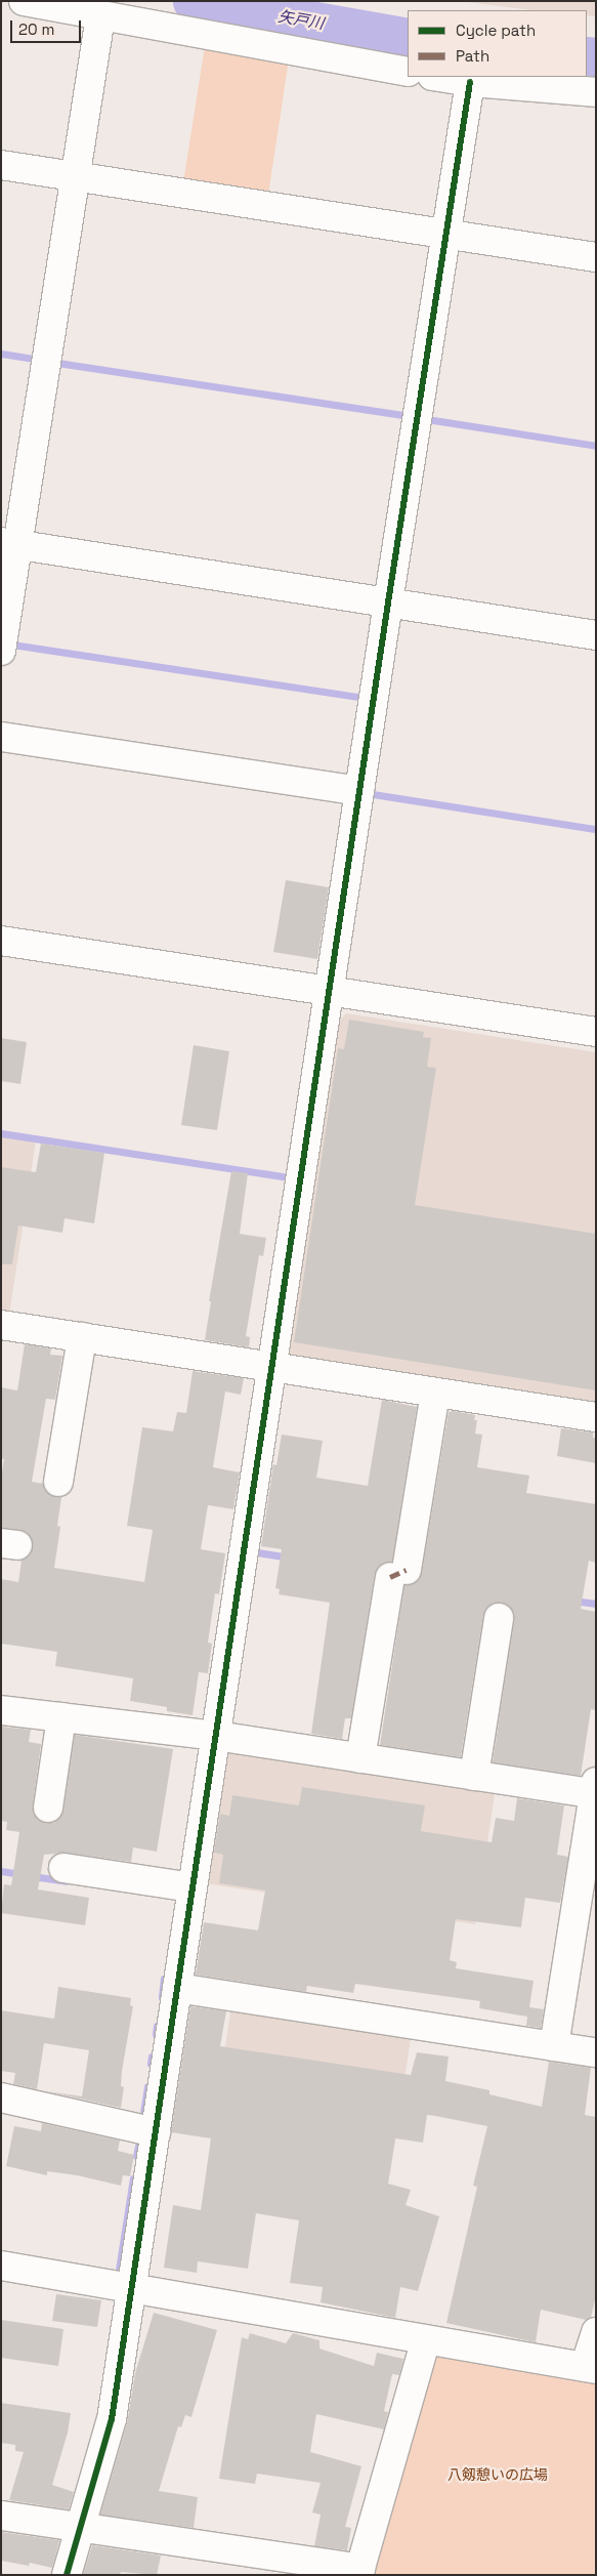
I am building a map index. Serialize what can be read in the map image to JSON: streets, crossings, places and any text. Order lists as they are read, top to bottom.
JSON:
{
  "water": ["矢戸川"],
  "parks": ["八剱憩いの広場"],
  "legend": ["Cycle path", "Path"],
  "scale_bar": "20 m"
}
